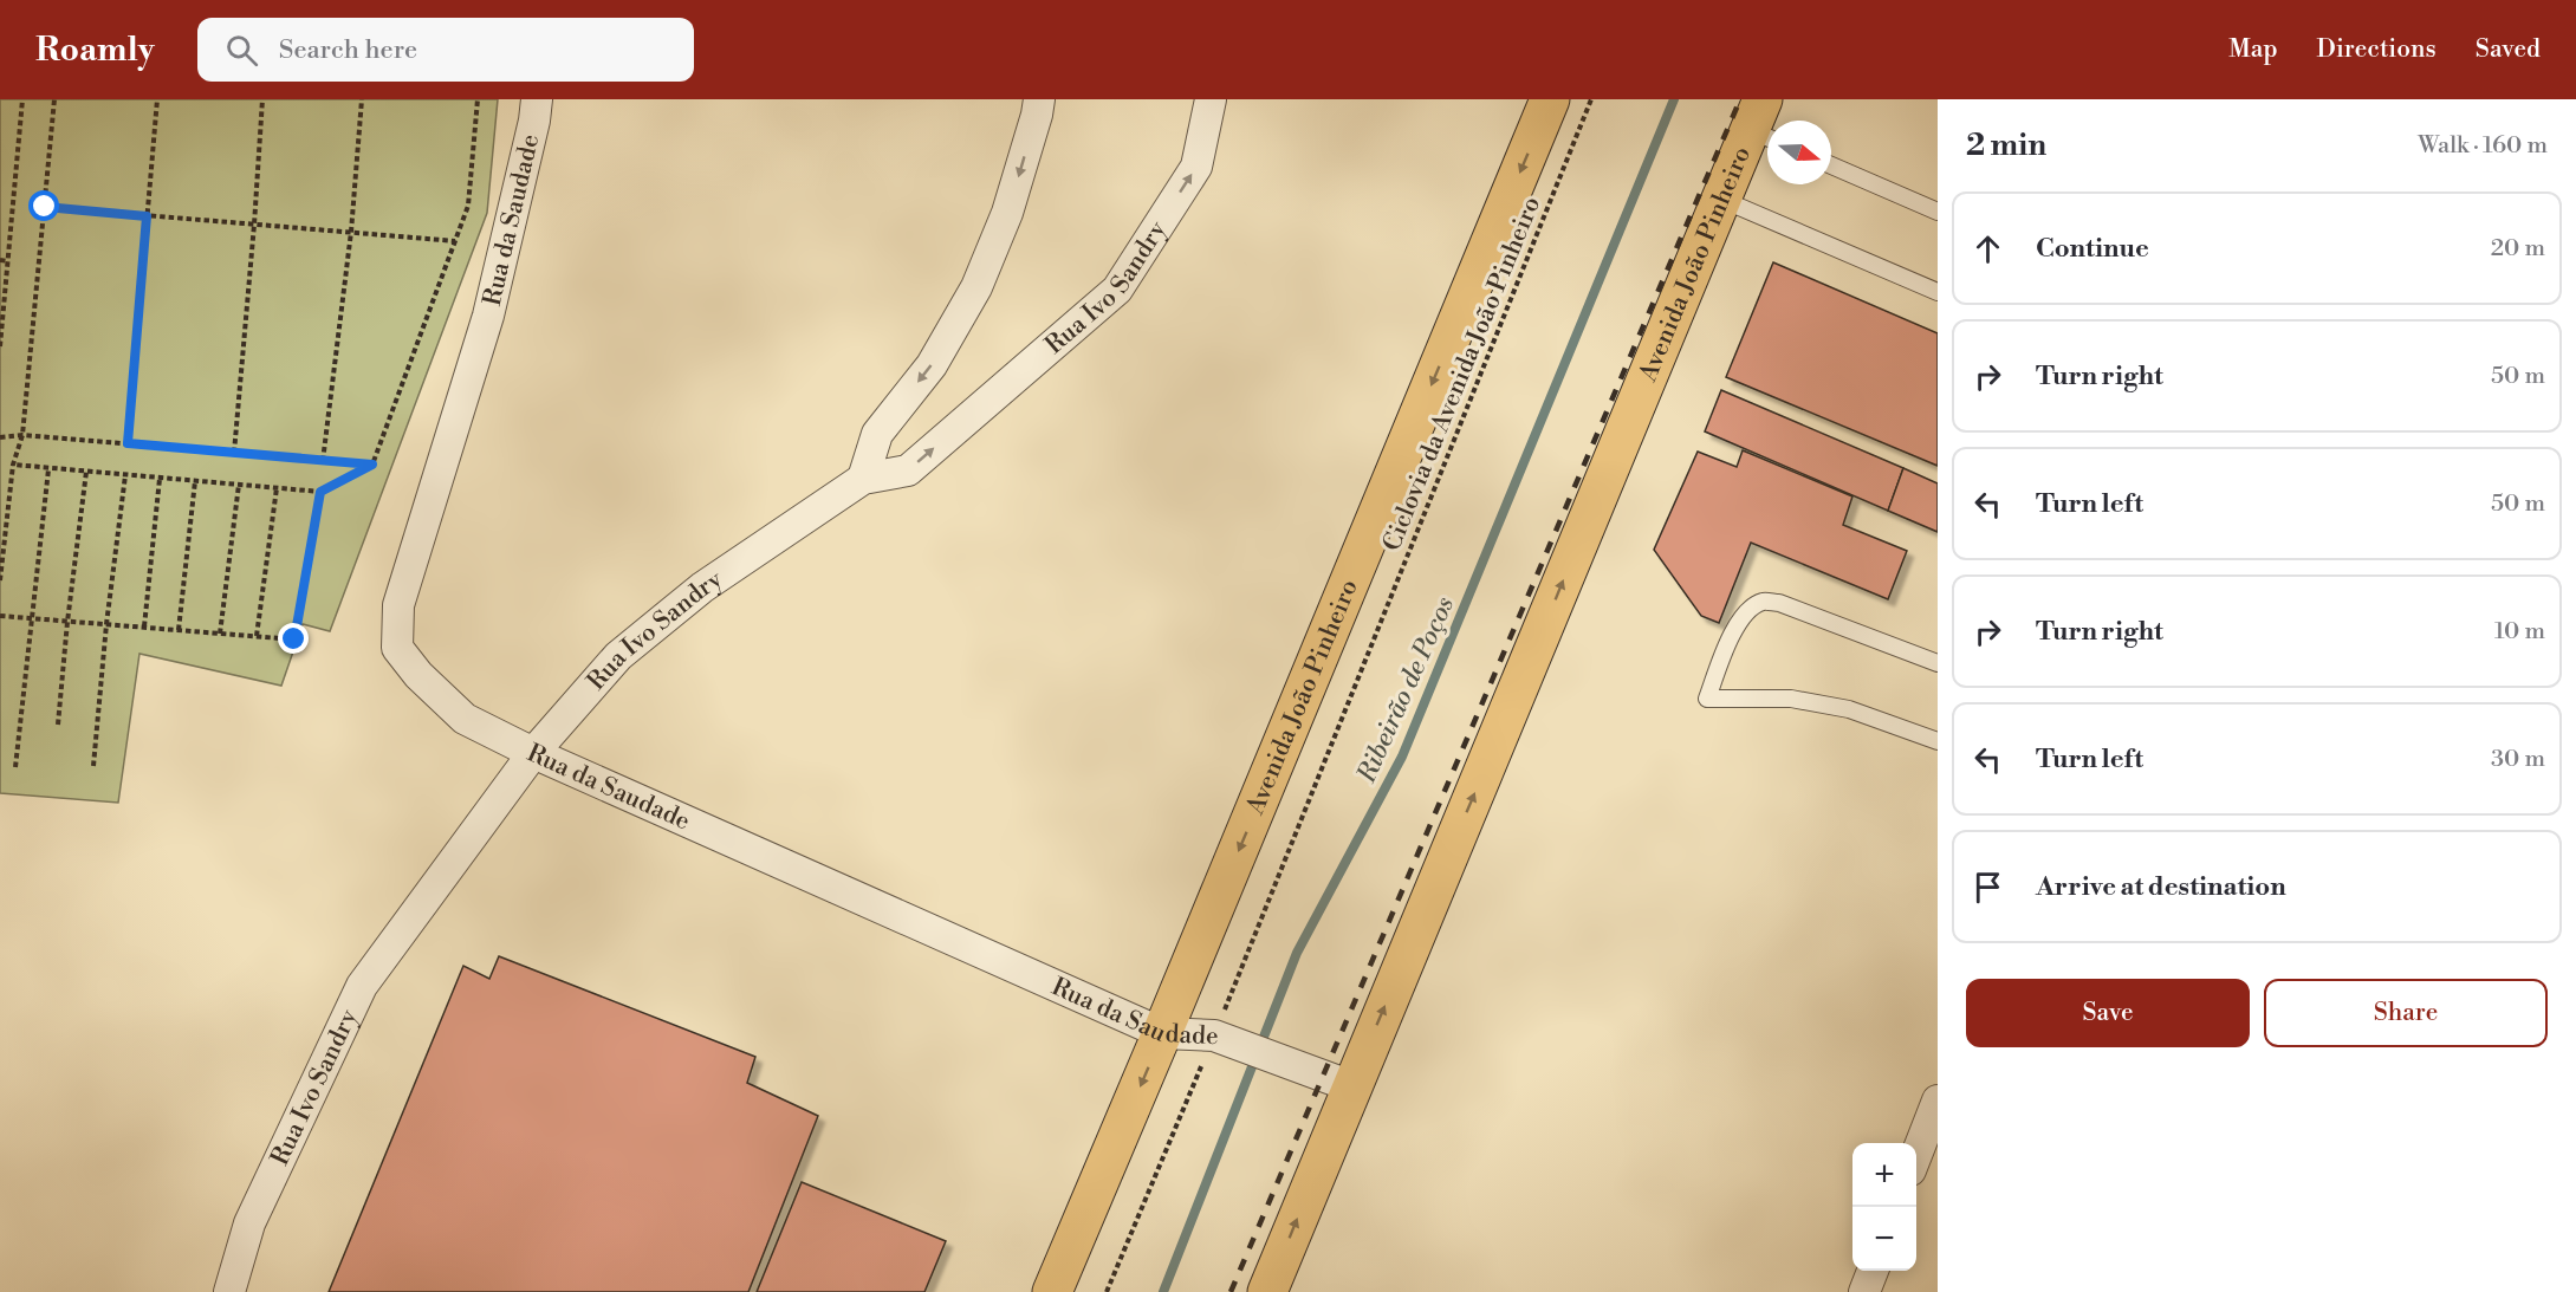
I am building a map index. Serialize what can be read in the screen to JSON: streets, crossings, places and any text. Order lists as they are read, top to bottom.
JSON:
{
  "streets": {
    "main road": ["Avenida João Pinheiro"],
    "street": ["Rua da Saudade", "Rua Ivo Sandry"],
    "path": ["Ciclovia da Avenida João Pinheiro"]
  },
  "crossings": [
    ["Rua da Saudade", "Avenida João Pinheiro"],
    ["Rua da Saudade", "Rua Ivo Sandry"],
    ["Rua da Saudade", "Ciclovia da Avenida João Pinheiro"]
  ],
  "water": ["Ribeirão de Poços"],
  "north": "right",
  "page": {
    "header": "Roamly",
    "search": "Search here",
    "nav": ["Map", "Directions", "Saved"],
    "heading": ["2 min", "Walk · 160 m"],
    "list": [
      ["Continue", "20 m"],
      ["Turn right", "50 m"],
      ["Turn left", "50 m"],
      ["Turn right", "10 m"],
      ["Turn left", "30 m"],
      "Arrive at destination"
    ],
    "buttons": ["Save", "Share"],
    "map_buttons": ["+", "−"]
  }
}
